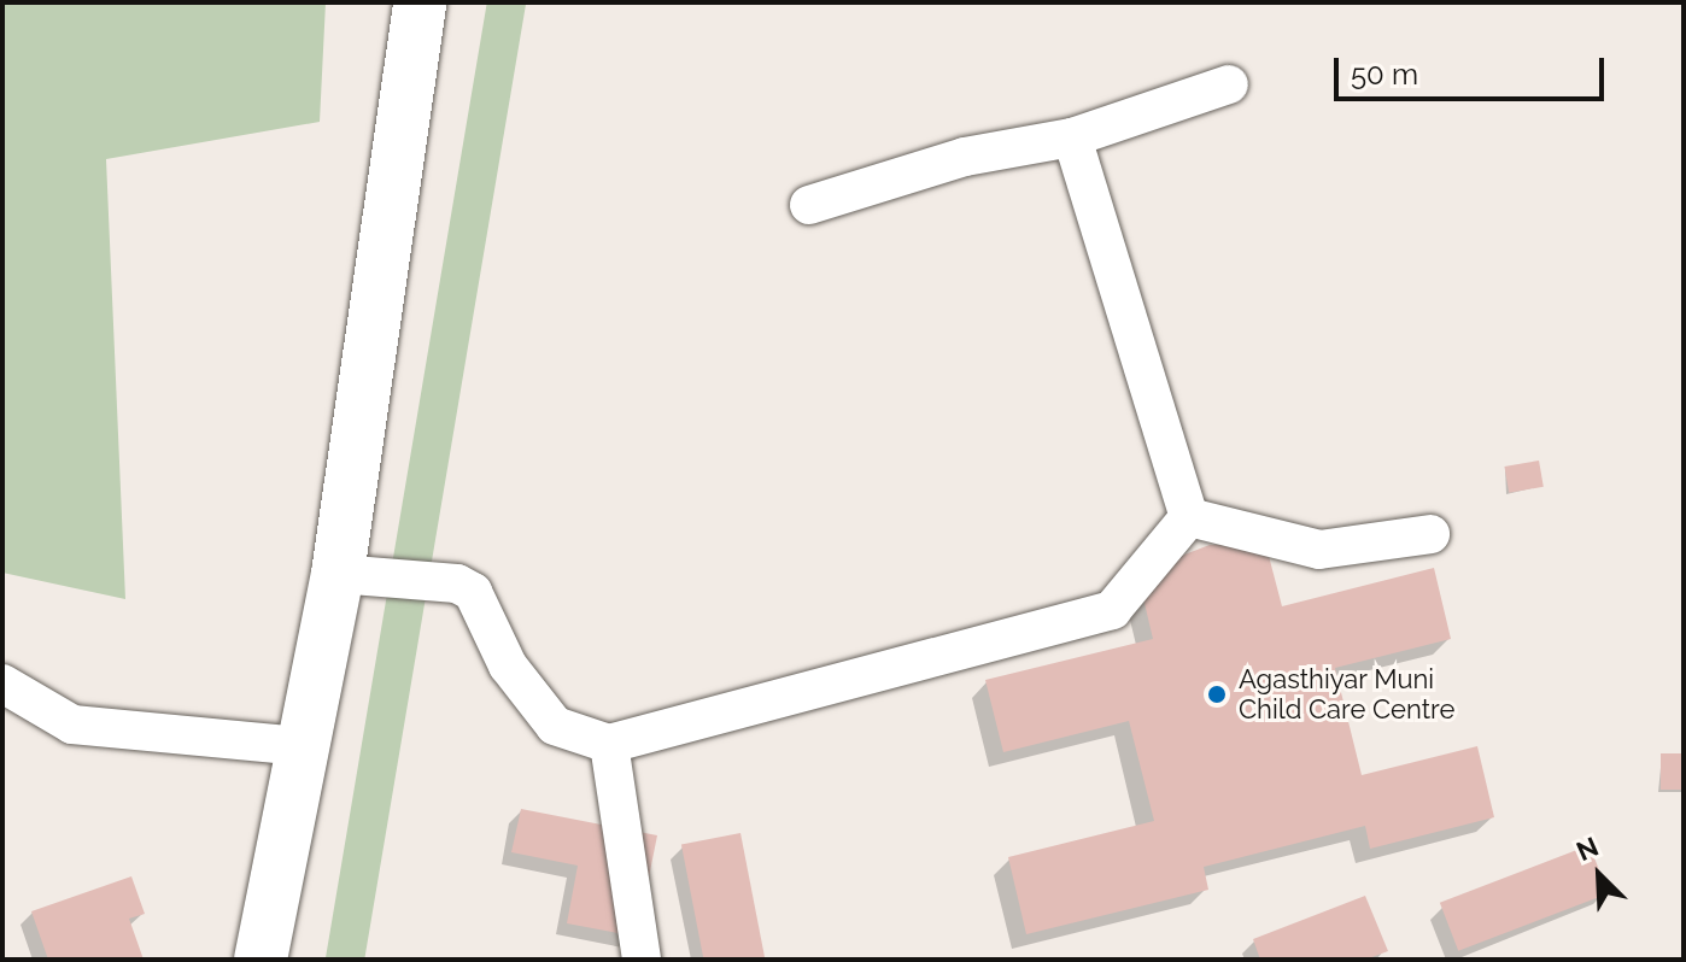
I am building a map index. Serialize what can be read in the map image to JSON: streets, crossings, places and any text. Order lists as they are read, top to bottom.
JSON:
{
  "places": ["Agasthiyar Muni Child Care Centre"],
  "scale_bar": "50 m",
  "north": "top left"
}
